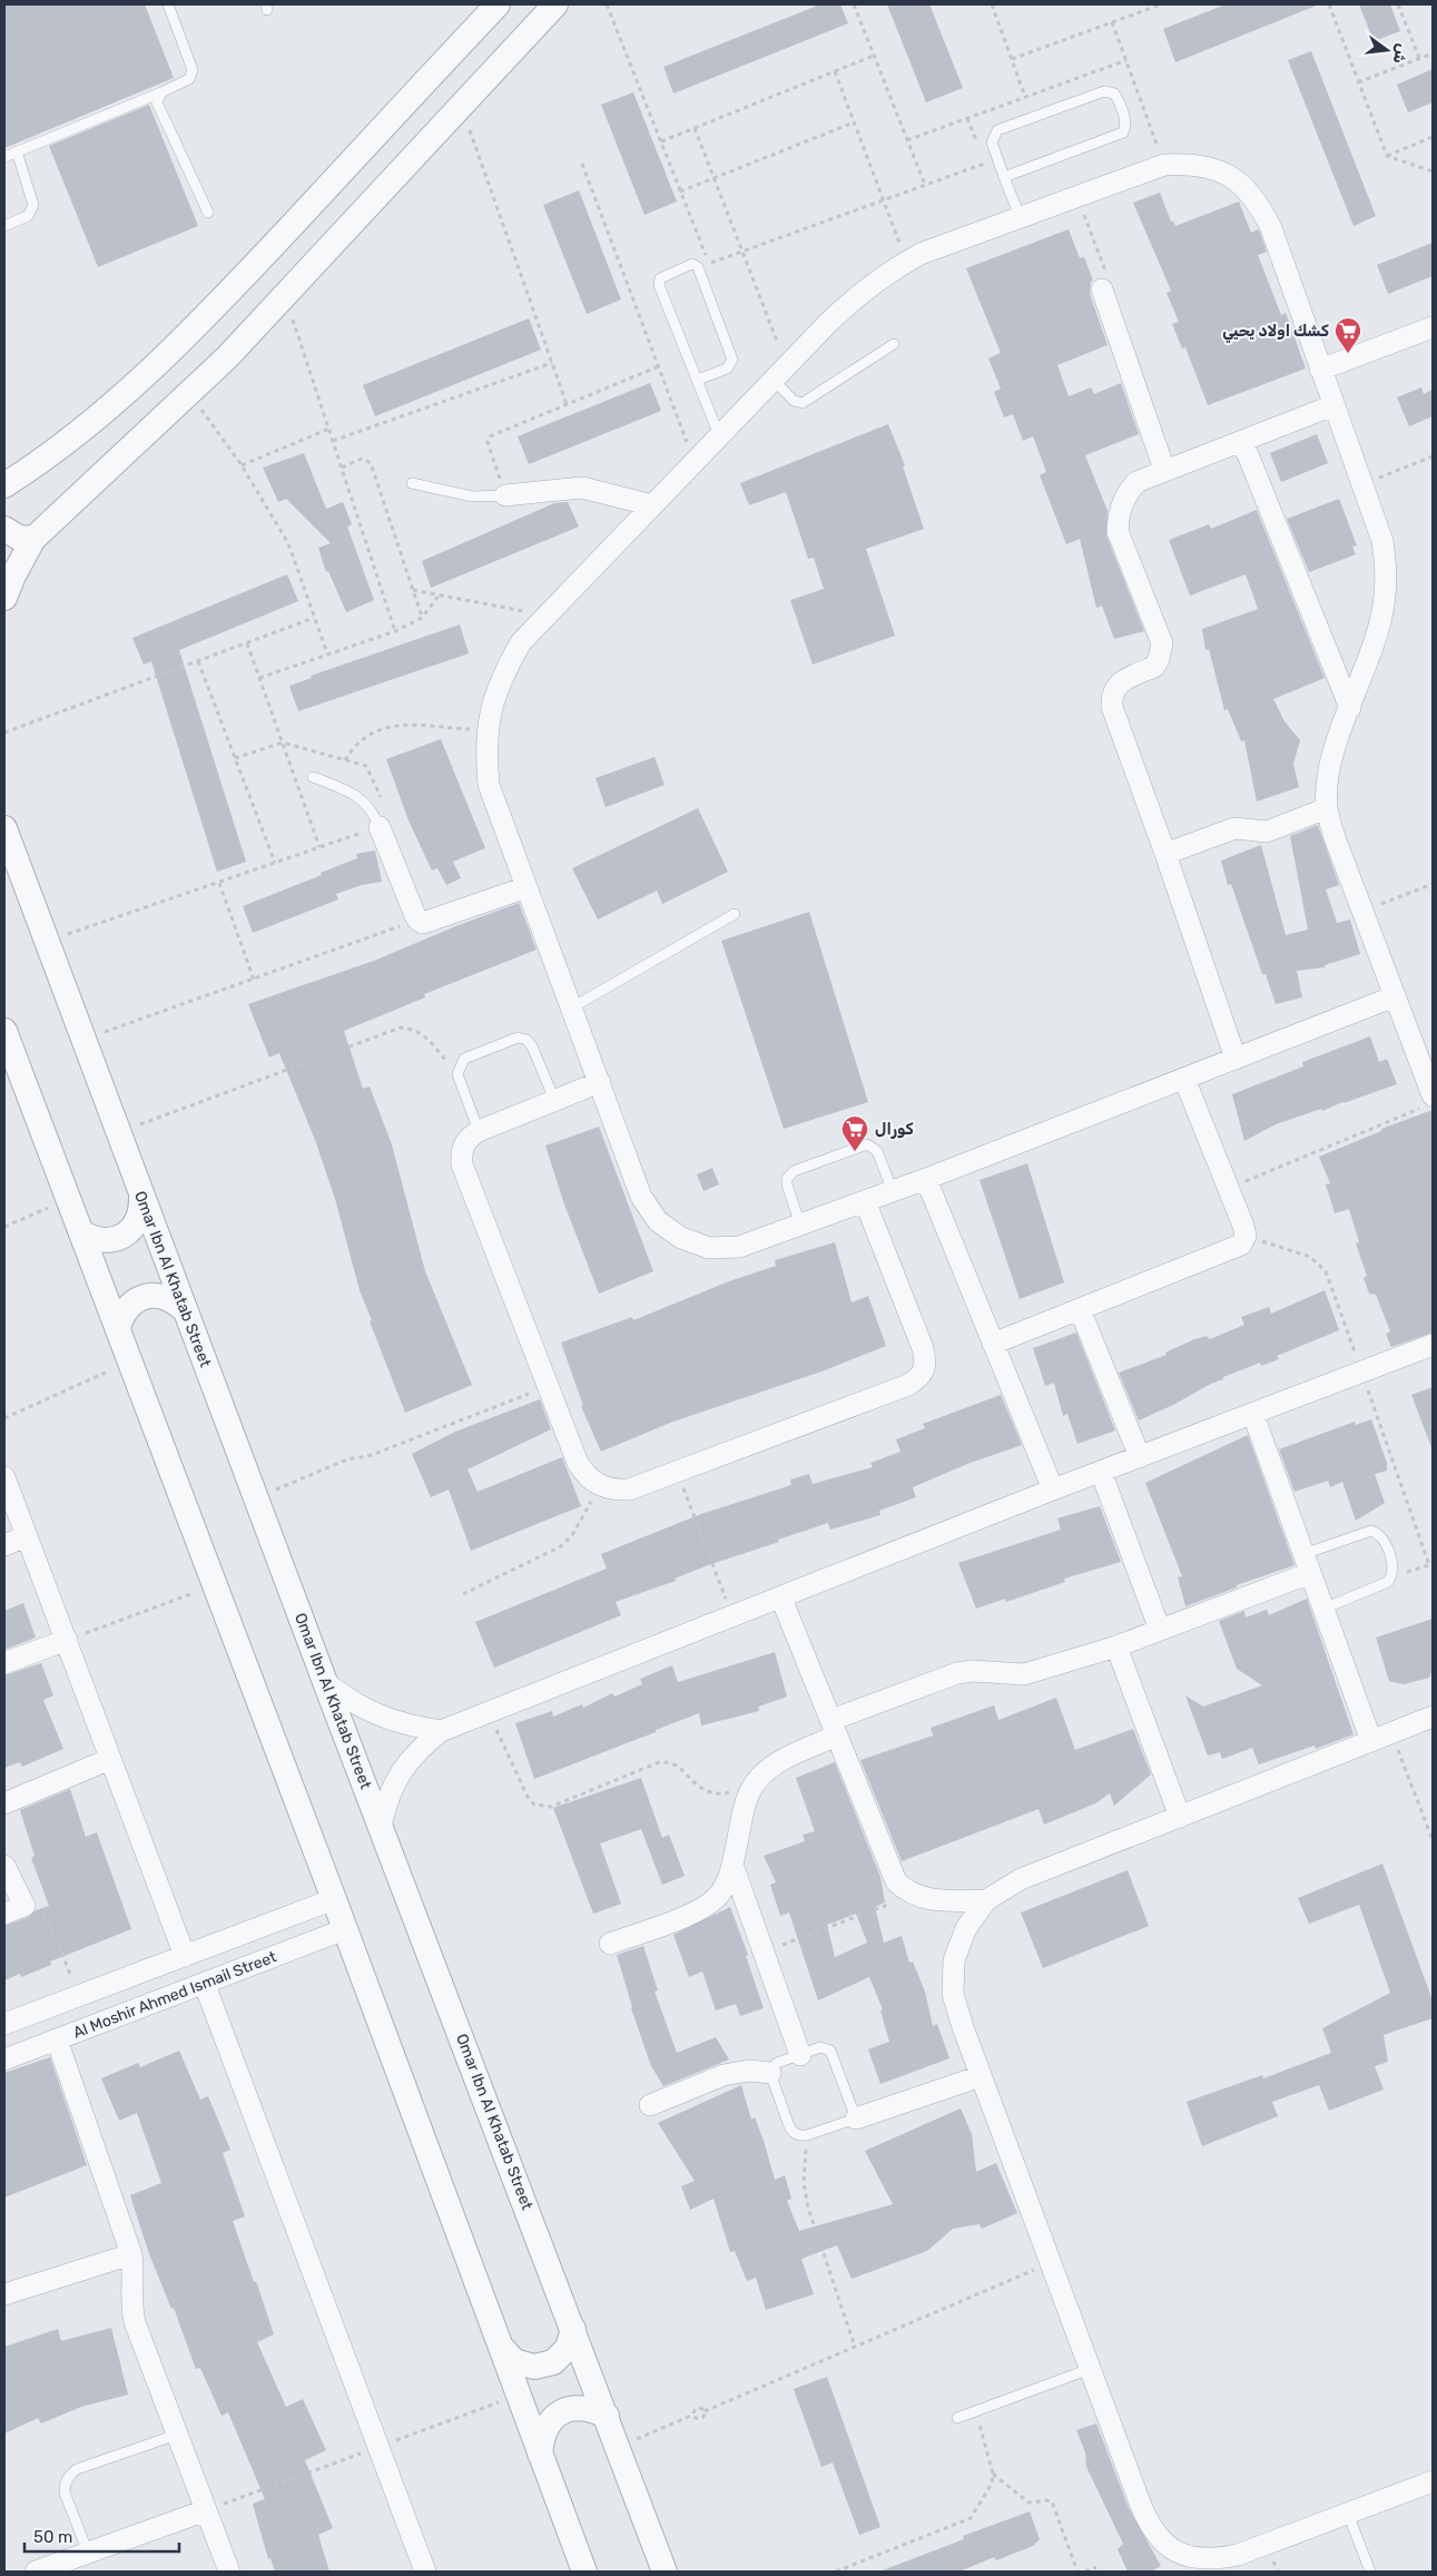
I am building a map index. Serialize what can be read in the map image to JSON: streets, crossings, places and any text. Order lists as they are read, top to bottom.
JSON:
{
  "streets": {
    "street": ["Omar Ibn Al Khatab Street", "Al Moshir Ahmed Ismail Street"]
  },
  "places": {
    "supermarket": ["كشك اولاد يحيي", "كورال"]
  },
  "scale_bar": "50 m",
  "north": "right"
}
